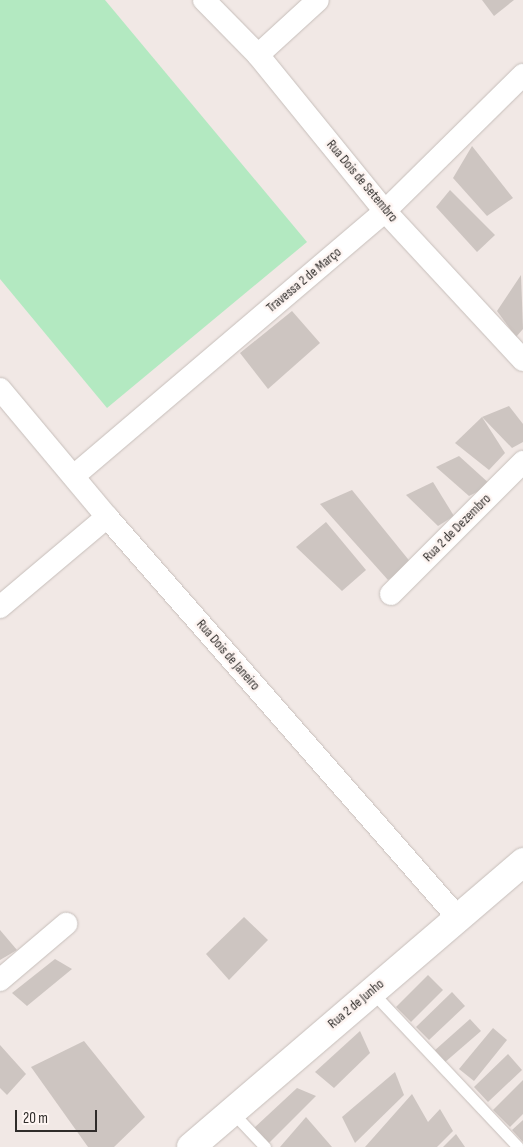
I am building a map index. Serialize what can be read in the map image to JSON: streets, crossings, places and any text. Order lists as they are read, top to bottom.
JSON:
{
  "streets": {
    "street": [
      "Rua Dois de Setembro",
      "Travessa 2 de Março",
      "Rua 2 de Dezembro",
      "Rua Dois de Janeiro",
      "Rua 2 de Junho"
    ]
  },
  "crossings": [
    ["Rua Dois de Setembro", "Travessa 2 de Março"],
    ["Travessa 2 de Março", "Rua Dois de Janeiro"],
    ["Rua Dois de Janeiro", "Rua 2 de Junho"]
  ],
  "scale_bar": "20 m"
}
